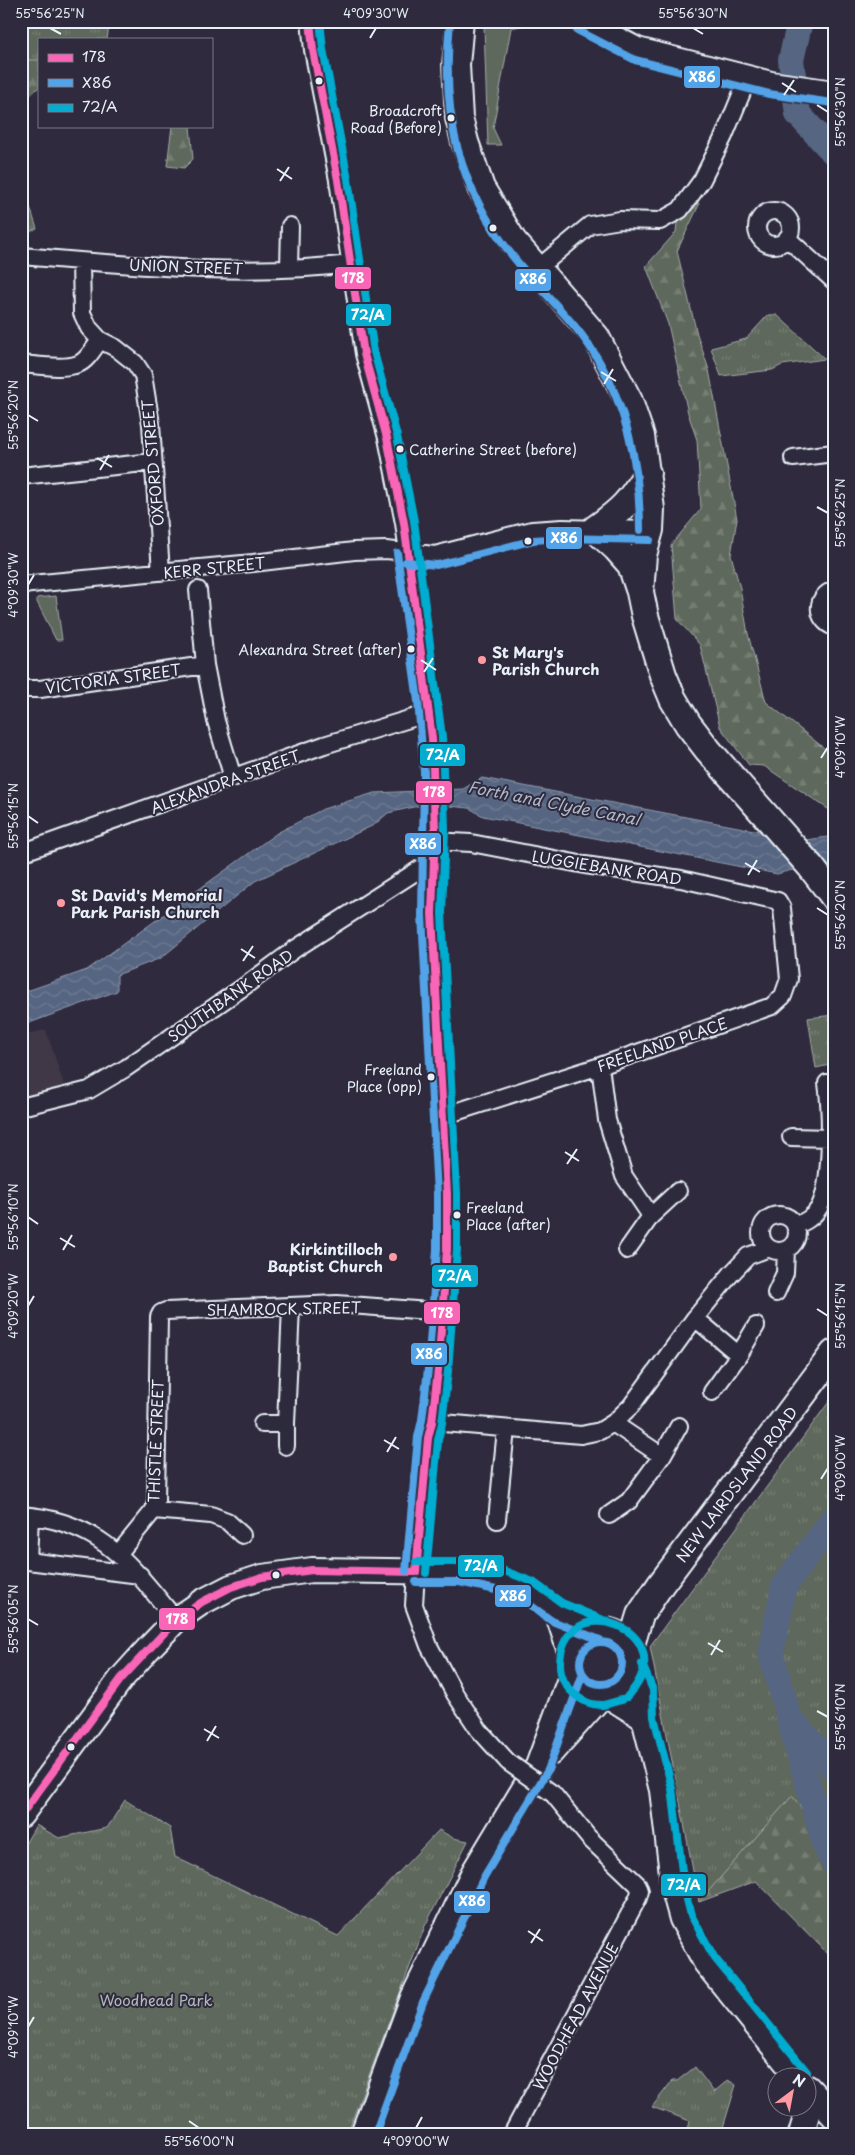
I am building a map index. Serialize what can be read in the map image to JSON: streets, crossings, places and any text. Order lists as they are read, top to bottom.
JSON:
{
  "streets": {
    "main road": ["NEW LAIRDSLAND ROAD"],
    "street": [
      "UNION STREET",
      "OXFORD STREET",
      "KERR STREET",
      "VICTORIA STREET",
      "ALEXANDRA STREET",
      "LUGGIEBANK ROAD",
      "SOUTHBANK ROAD",
      "FREELAND PLACE",
      "SHAMROCK STREET",
      "THISTLE STREET",
      "WOODHEAD AVENUE"
    ]
  },
  "crossings": [
    ["UNION STREET", "OXFORD STREET"],
    ["OXFORD STREET", "KERR STREET"],
    ["LUGGIEBANK ROAD", "FREELAND PLACE"],
    ["SHAMROCK STREET", "THISTLE STREET"]
  ],
  "water": ["Forth and Clyde Canal"],
  "parks": ["Woodhead Park"],
  "places": [
    "Broadcroft Road (Before)",
    "Catherine Street (before)",
    "Alexandra Street (after)",
    "St Mary's Parish Church",
    "St David's Memorial Park Parish Church",
    "Freeland Place (opp)",
    "Freeland Place (after)",
    "Kirkintilloch Baptist Church"
  ],
  "lines": ["transit line 178", "transit line X86", "transit line 72/A"],
  "legend": ["178", "X86", "72/A"],
  "north": "top right",
  "coordinates": [
    "55°56'25\"N",
    "4°09'30\"W",
    "55°56'30\"N",
    "55°56'20\"N",
    "4°09'10\"W",
    "55°56'15\"N",
    "55°56'10\"N",
    "4°09'20\"W",
    "4°09'00\"W",
    "55°56'05\"N",
    "55°56'00\"N"
  ]
}
